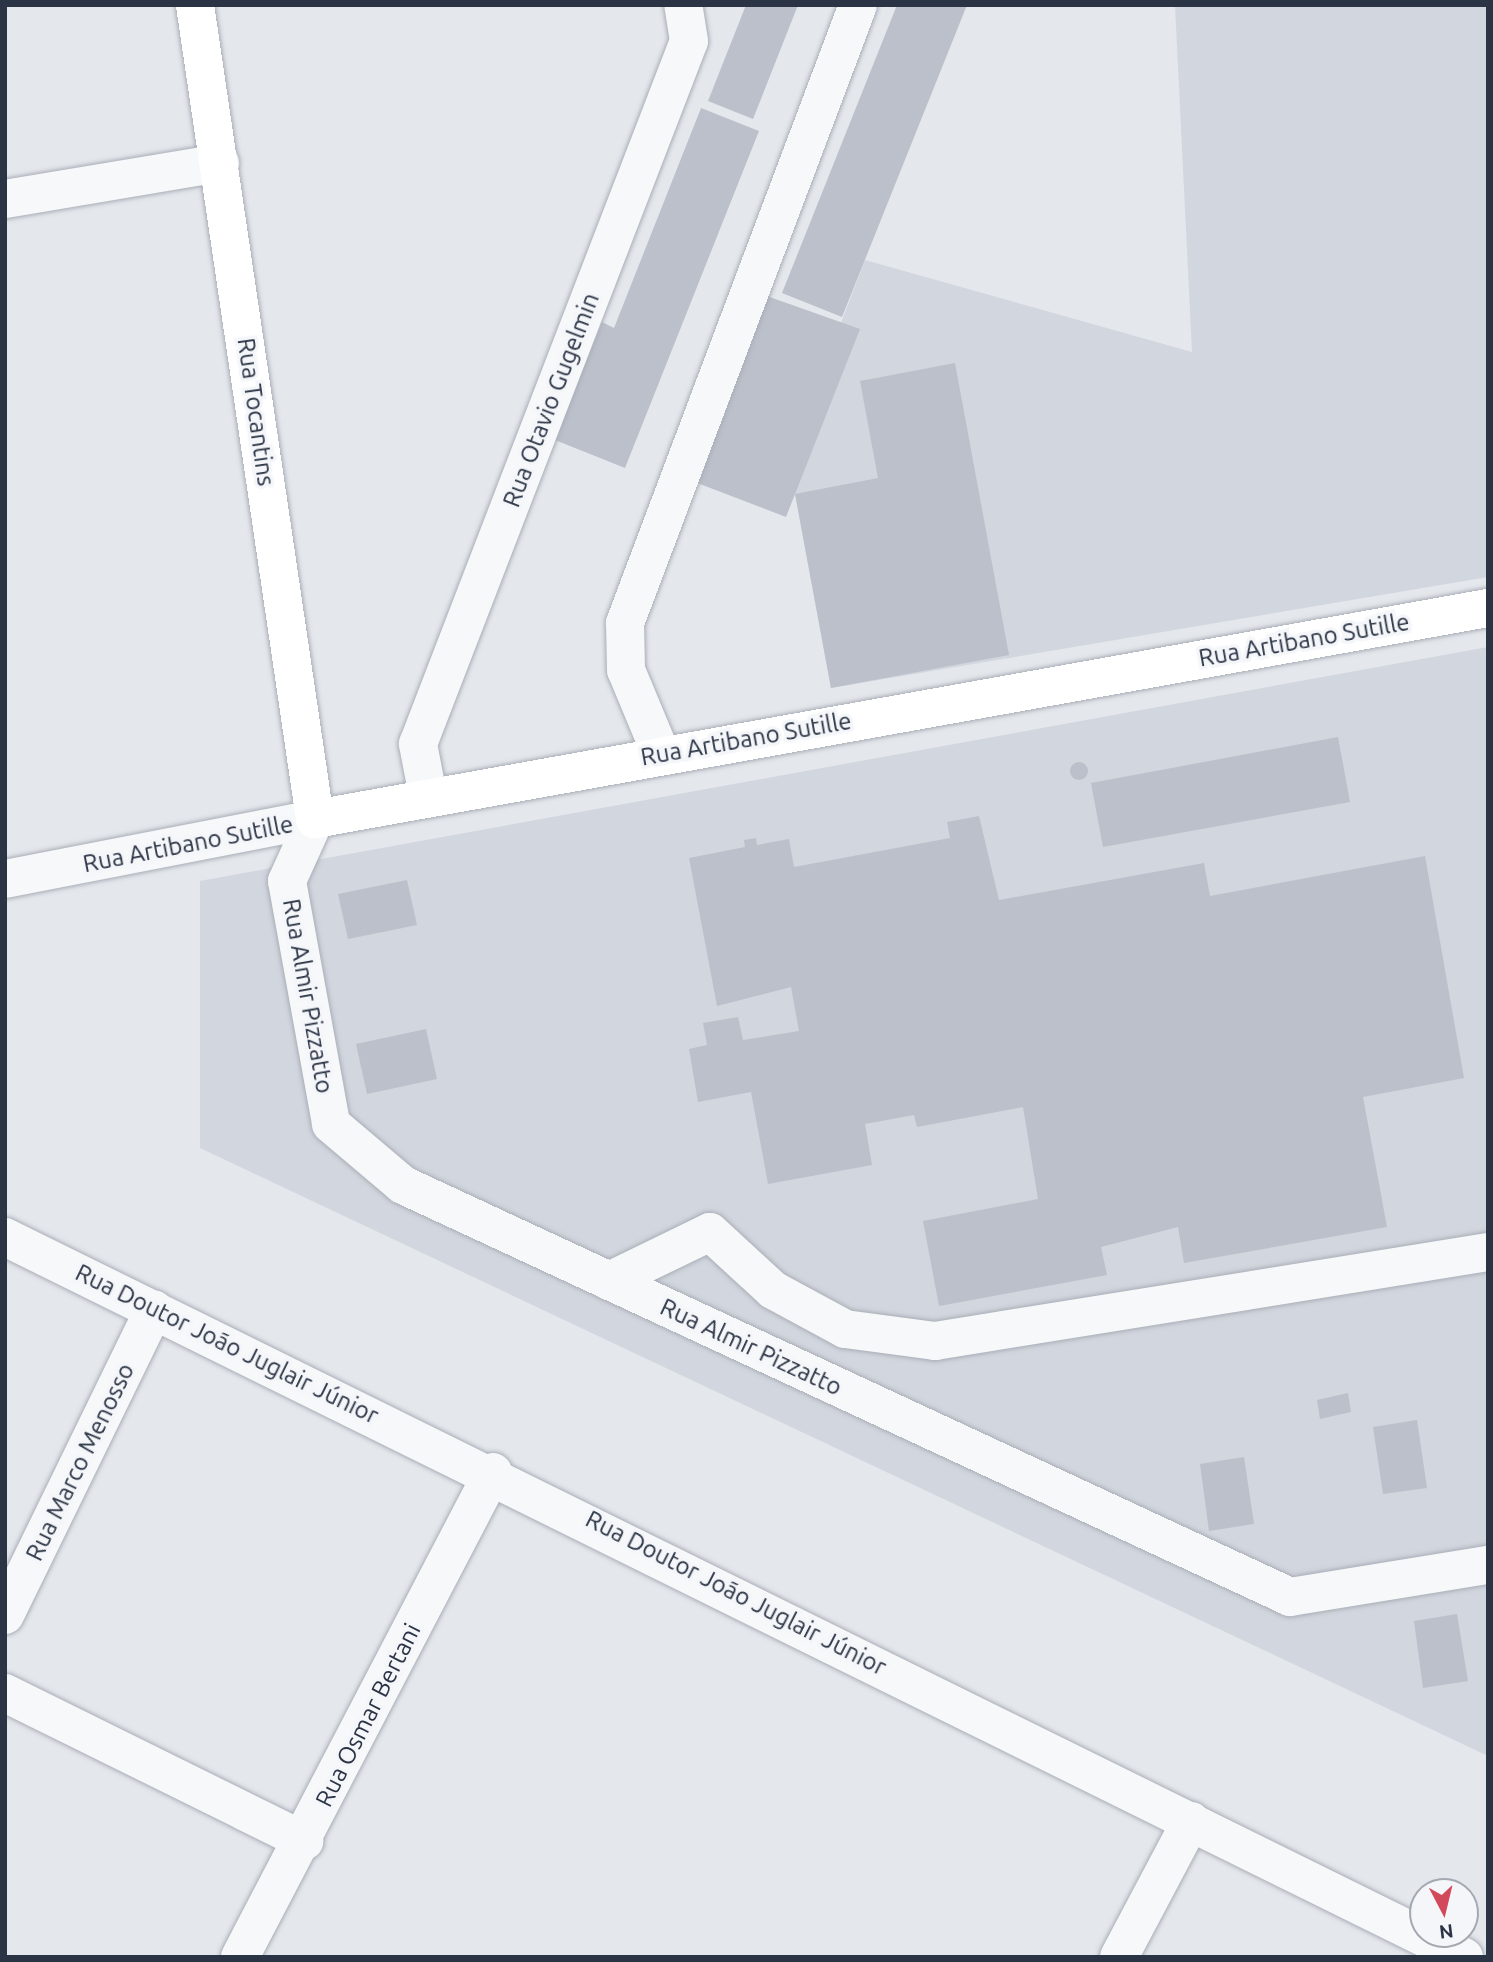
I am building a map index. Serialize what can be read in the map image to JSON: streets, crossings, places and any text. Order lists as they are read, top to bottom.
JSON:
{
  "streets": {
    "main road": ["Rua Tocantins", "Rua Artibano Sutille"],
    "street": [
      "Rua Otavio Gugelmin",
      "Rua Almir Pizzatto",
      "Rua Doutor João Juglair Júnior",
      "Rua Marco Menosso",
      "Rua Osmar Bertani"
    ]
  },
  "crossings": [
    ["Rua Otavio Gugelmin", "Rua Artibano Sutille"],
    ["Rua Tocantins", "Rua Artibano Sutille"],
    ["Rua Tocantins", "Rua Almir Pizzatto"],
    ["Rua Artibano Sutille", "Rua Almir Pizzatto"],
    ["Rua Doutor João Juglair Júnior", "Rua Marco Menosso"],
    ["Rua Doutor João Juglair Júnior", "Rua Osmar Bertani"]
  ],
  "north": "bottom"
}
